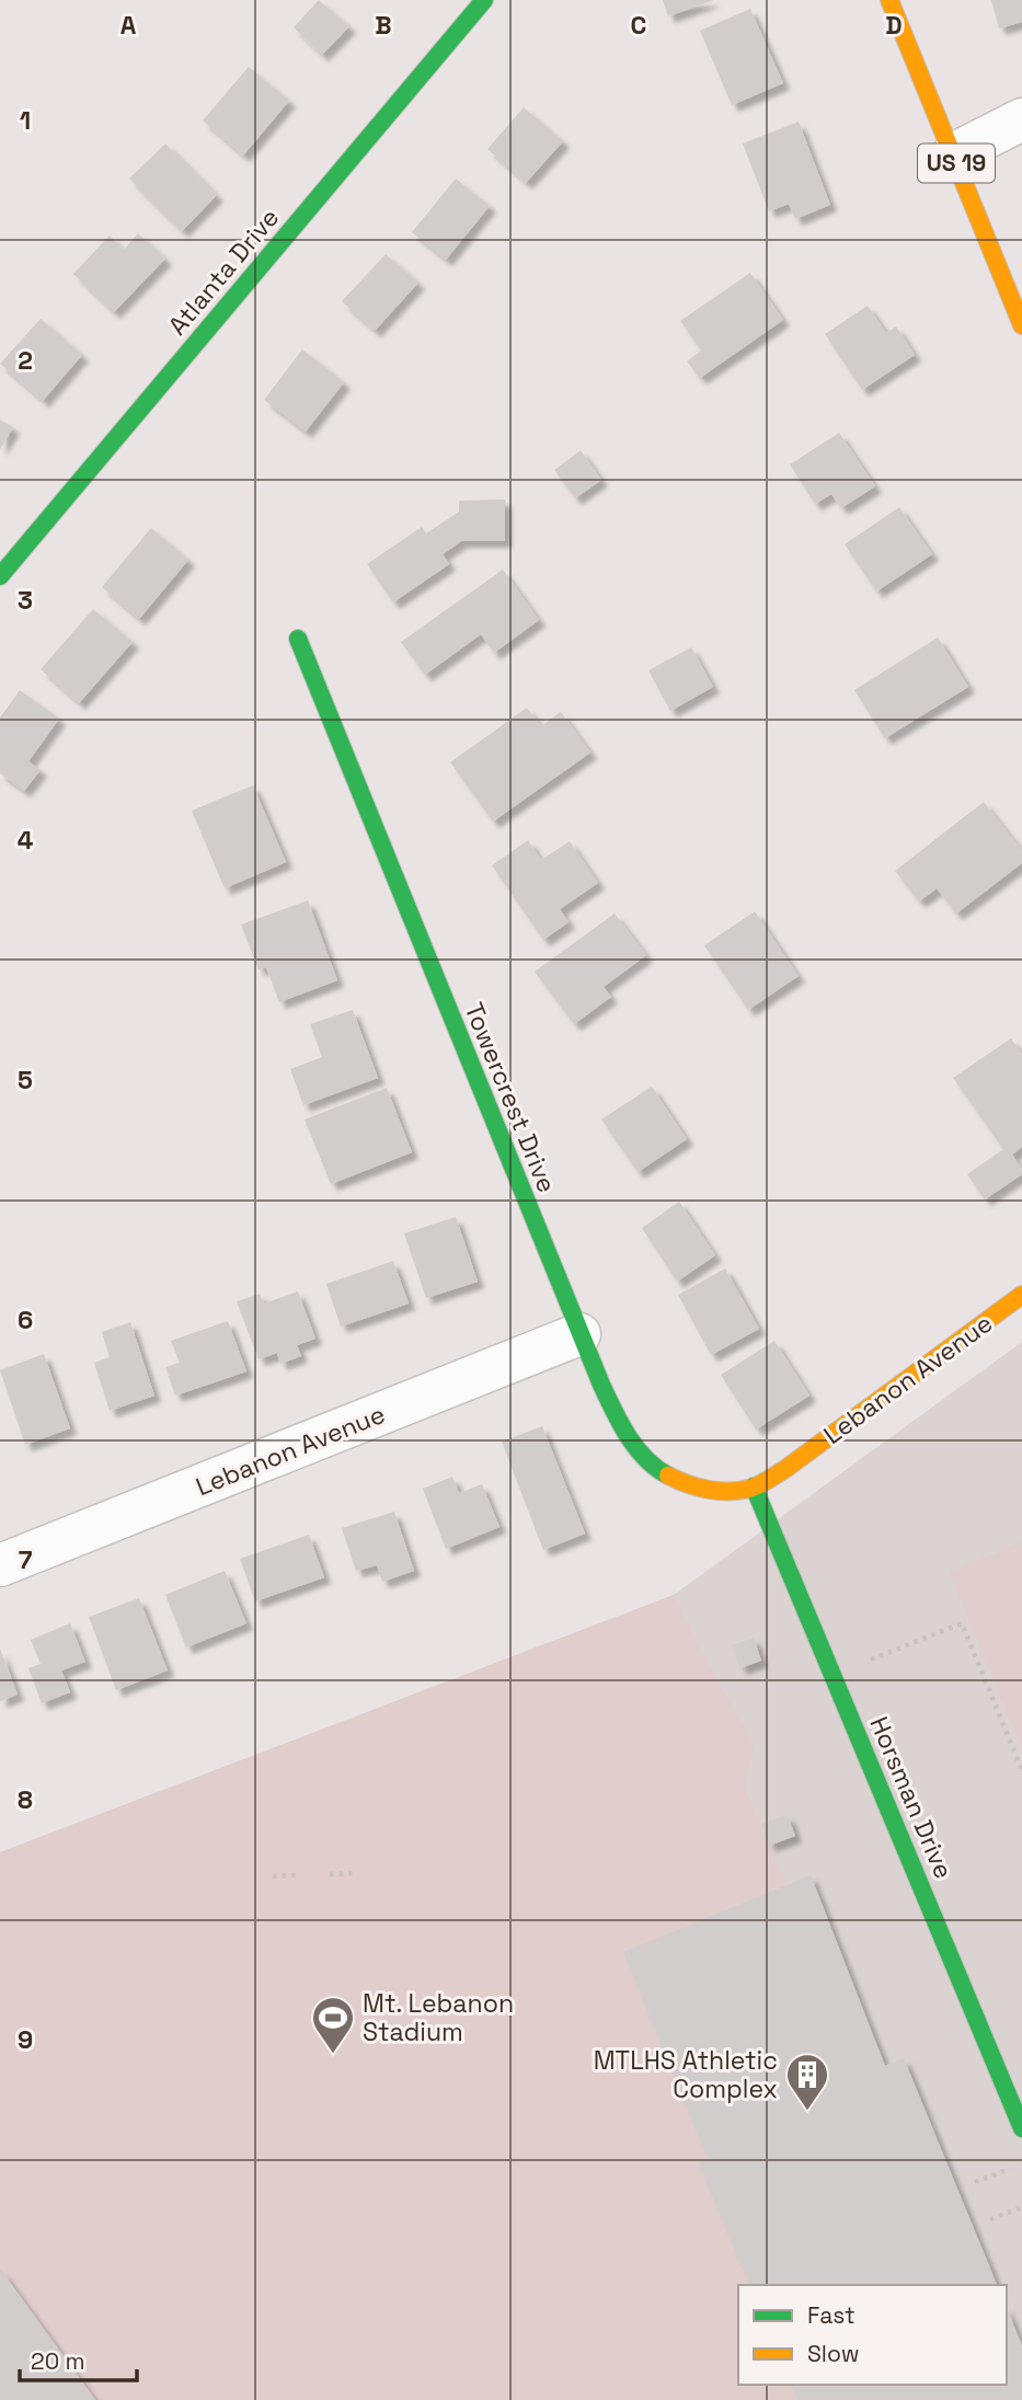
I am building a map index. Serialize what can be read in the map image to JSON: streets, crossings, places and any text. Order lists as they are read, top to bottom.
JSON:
{
  "streets": {
    "street": [
      "US 19",
      "Atlanta Drive",
      "Towercrest Drive",
      "Lebanon Avenue",
      "Horsman Drive"
    ]
  },
  "crossings": [
    ["Towercrest Drive", "Lebanon Avenue"],
    ["Towercrest Drive", "Horsman Drive"],
    ["Lebanon Avenue", "Horsman Drive"]
  ],
  "places": {
    "sports": ["Mt. Lebanon Stadium"],
    "building": ["MTLHS Athletic Complex"]
  },
  "legend": ["Fast", "Slow"],
  "scale_bar": "20 m",
  "grid": {
    "columns": [
      "A",
      "B",
      "C",
      "D"
    ],
    "rows": [
      "1",
      "2",
      "3",
      "4",
      "5",
      "6",
      "7",
      "8",
      "9"
    ]
  }
}
